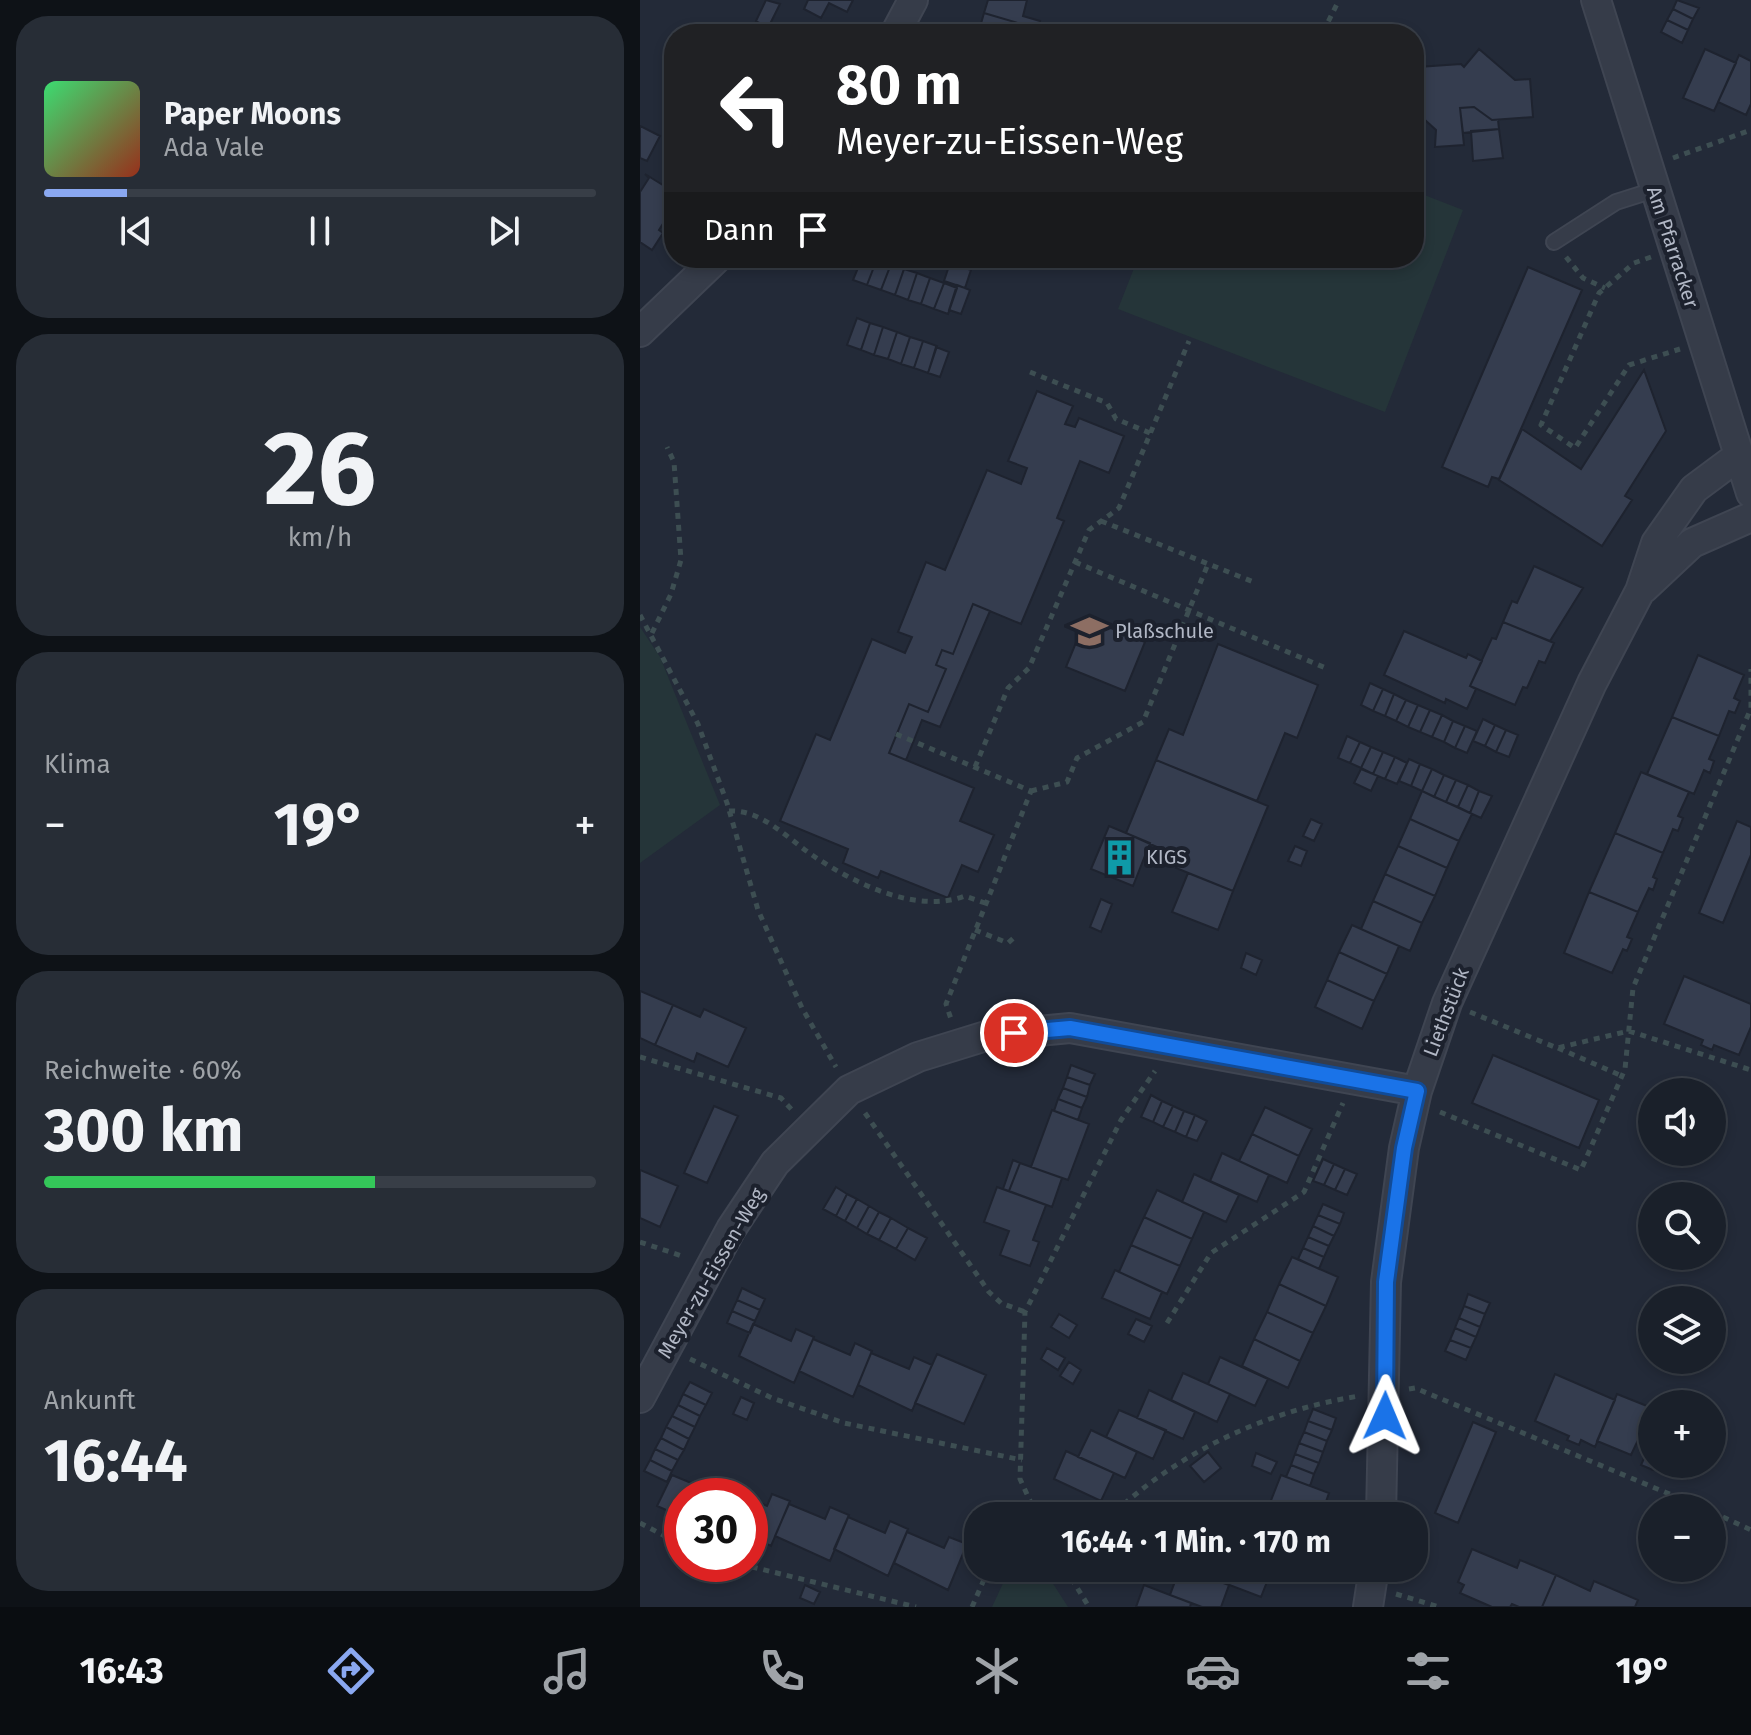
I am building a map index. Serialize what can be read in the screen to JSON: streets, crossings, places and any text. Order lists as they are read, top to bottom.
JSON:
{
  "streets": {
    "street": ["Am Pfarracker", "Liethstück", "Meyer-zu-Eissen-Weg"]
  },
  "crossings": [
    ["Am Pfarracker", "Liethstück"],
    ["Liethstück", "Meyer-zu-Eissen-Weg"]
  ],
  "places": {
    "school or university": ["Plaßschule"],
    "building": ["KIGS"]
  },
  "page": {
    "turn": ["80 m", "Meyer-zu-Eissen-Weg"],
    "song": ["Paper Moons", "Ada Vale"],
    "then": "Dann",
    "tile": [
      ["26", "km/h"],
      "Klima",
      ["Reichweite · 60%", "300 km"],
      ["Ankunft", "16:44"]
    ],
    "heat": ["−", "19°", "+"],
    "map_buttons": ["+", "−"],
    "limit": "30",
    "trip": "16:44 · 1 Min. · 170 m",
    "tabs": ["16:43", "19°"]
  }
}
